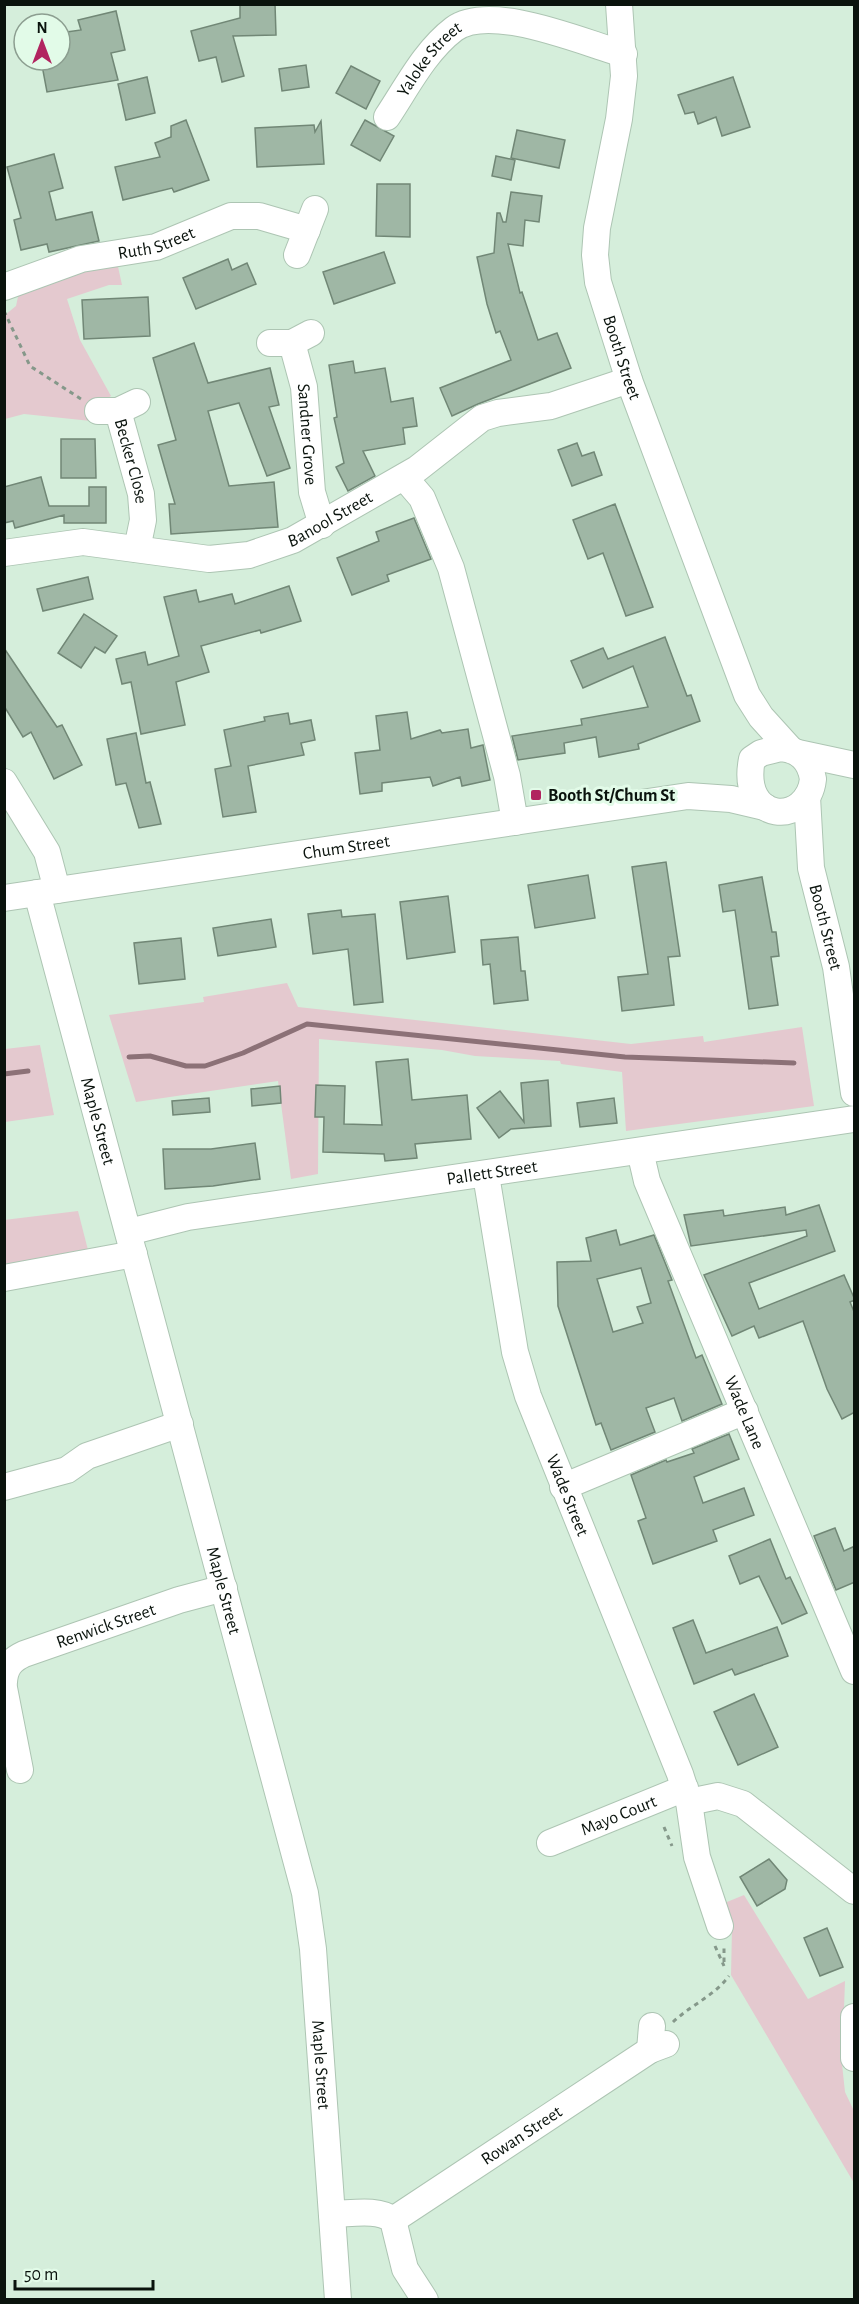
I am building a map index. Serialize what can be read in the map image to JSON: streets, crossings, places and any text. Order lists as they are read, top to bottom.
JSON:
{
  "streets": {
    "street": [
      "Yaloke Street",
      "Ruth Street",
      "Booth Street",
      "Sandner Grove",
      "Becker Close",
      "Banool Street",
      "Chum Street",
      "Maple Street",
      "Pallett Street",
      "Wade Lane",
      "Wade Street",
      "Renwick Street",
      "Mayo Court",
      "Rowan Street"
    ]
  },
  "crossings": [
    ["Yaloke Street", "Booth Street"],
    ["Booth Street", "Banool Street"],
    ["Booth Street", "Chum Street"],
    ["Sandner Grove", "Banool Street"],
    ["Becker Close", "Banool Street"],
    ["Chum Street", "Maple Street"],
    ["Maple Street", "Pallett Street"],
    ["Maple Street", "Renwick Street"],
    ["Pallett Street", "Wade Lane"],
    ["Pallett Street", "Wade Street"],
    ["Wade Street", "Mayo Court"]
  ],
  "places": {
    "transit": ["Booth St/Chum St"]
  },
  "scale_bar": "50 m",
  "north": "top"
}
